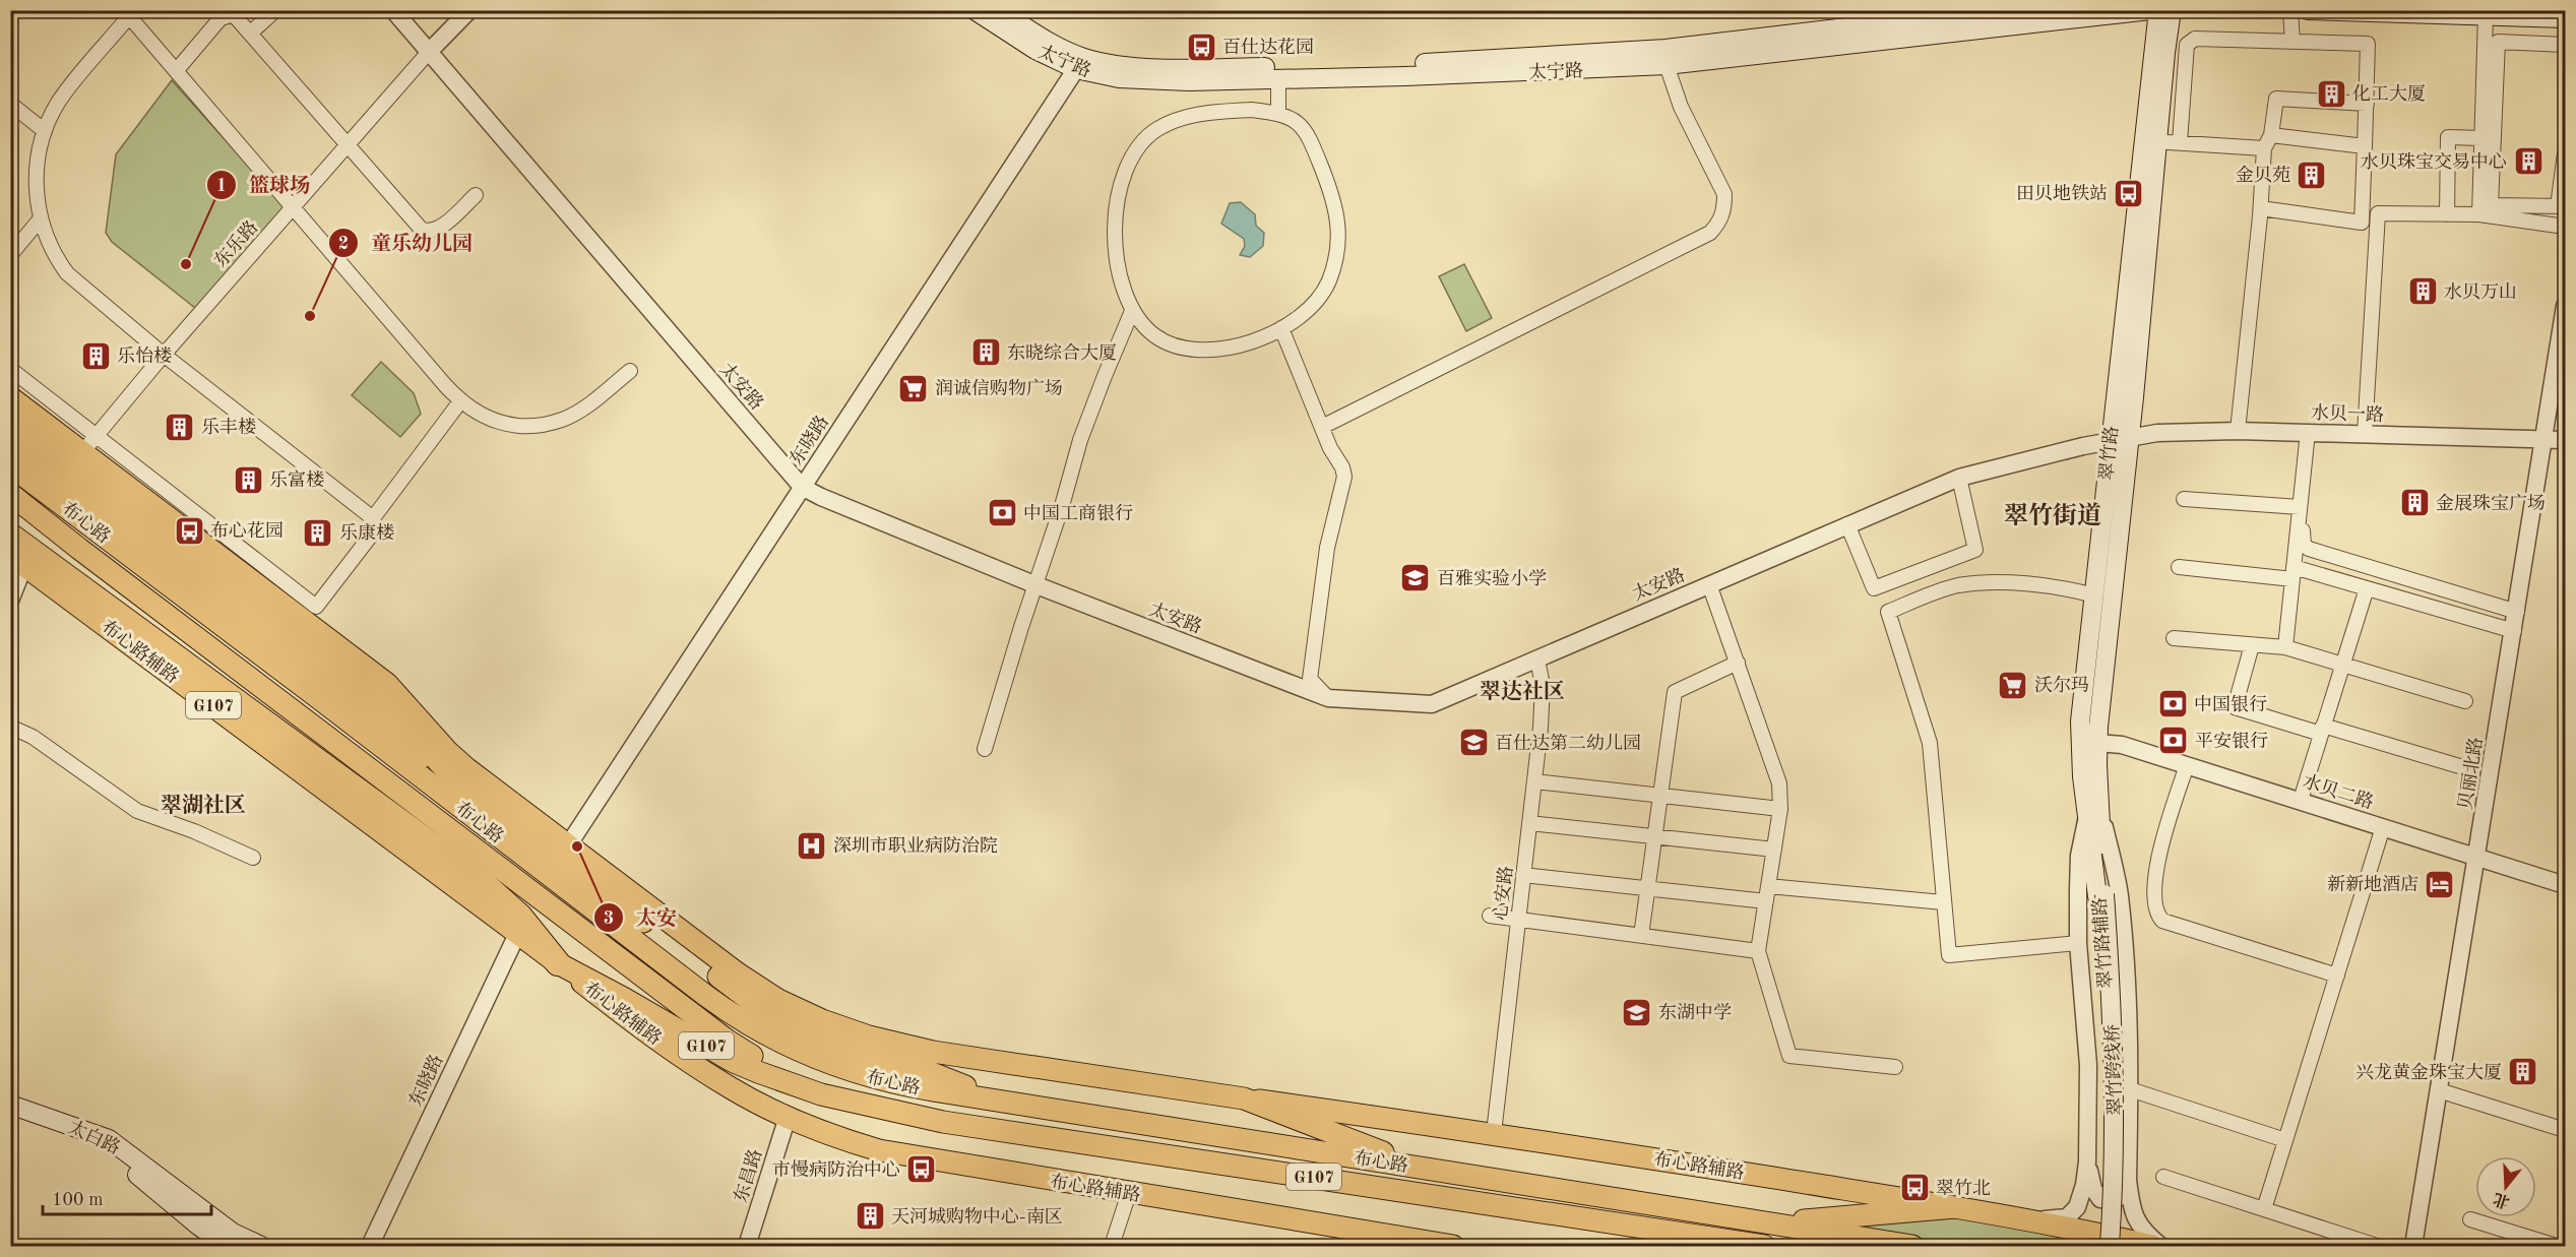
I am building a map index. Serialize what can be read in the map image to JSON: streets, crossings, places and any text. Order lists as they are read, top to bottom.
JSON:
{
  "streets": {
    "main road": [
      "太宁路",
      "翠竹路",
      "布心路",
      "布心路辅路",
      "G107",
      "翠竹跨线桥",
      "太白路"
    ],
    "street": [
      "东乐路",
      "太安路",
      "水贝一路",
      "东晓路",
      "贝丽北路",
      "水贝二路",
      "心安路",
      "翠竹路辅路",
      "东昌路"
    ]
  },
  "crossings": [
    ["太宁路", "东晓路"],
    ["东乐路", "太安路"],
    ["东乐路", "布心路辅路"],
    ["太安路", "水贝一路"],
    ["太安路", "东晓路"],
    ["太安路", "翠竹路"],
    ["太安路", "心安路"],
    ["水贝一路", "翠竹路"],
    ["水贝一路", "贝丽北路"],
    ["东晓路", "布心路辅路"],
    ["翠竹路", "水贝二路"],
    ["翠竹路", "翠竹路辅路"],
    ["翠竹路", "翠竹跨线桥"],
    ["布心路", "布心路辅路"],
    ["布心路辅路", "心安路"],
    ["布心路辅路", "翠竹路辅路"],
    ["布心路辅路", "东昌路"],
    ["贝丽北路", "水贝二路"]
  ],
  "districts": ["翠竹街道", "翠达社区", "翠湖社区"],
  "places": {
    "bus stop": [
      "百仕达花园",
      "田贝地铁站",
      "布心花园",
      "市慢病防治中心",
      "翠竹北"
    ],
    "building": [
      "化工大厦",
      "水贝珠宝交易中心",
      "金贝苑",
      "水贝万山",
      "东晓综合大厦",
      "乐怡楼",
      "乐丰楼",
      "乐富楼",
      "金展珠宝广场",
      "乐康楼",
      "兴龙黄金珠宝大厦",
      "天河城购物中心-南区"
    ],
    "other": ["篮球场", "童乐幼儿园", "太安"],
    "supermarket": ["润诚信购物广场", "沃尔玛"],
    "bank": ["中国工商银行", "中国银行", "平安银行"],
    "school or university": ["百雅实验小学", "百仕达第二幼儿园", "东湖中学"],
    "hospital": ["深圳市职业病防治院"],
    "hotel": ["新新地酒店"]
  },
  "scale_bar": "100 m",
  "north": "bottom"
}
